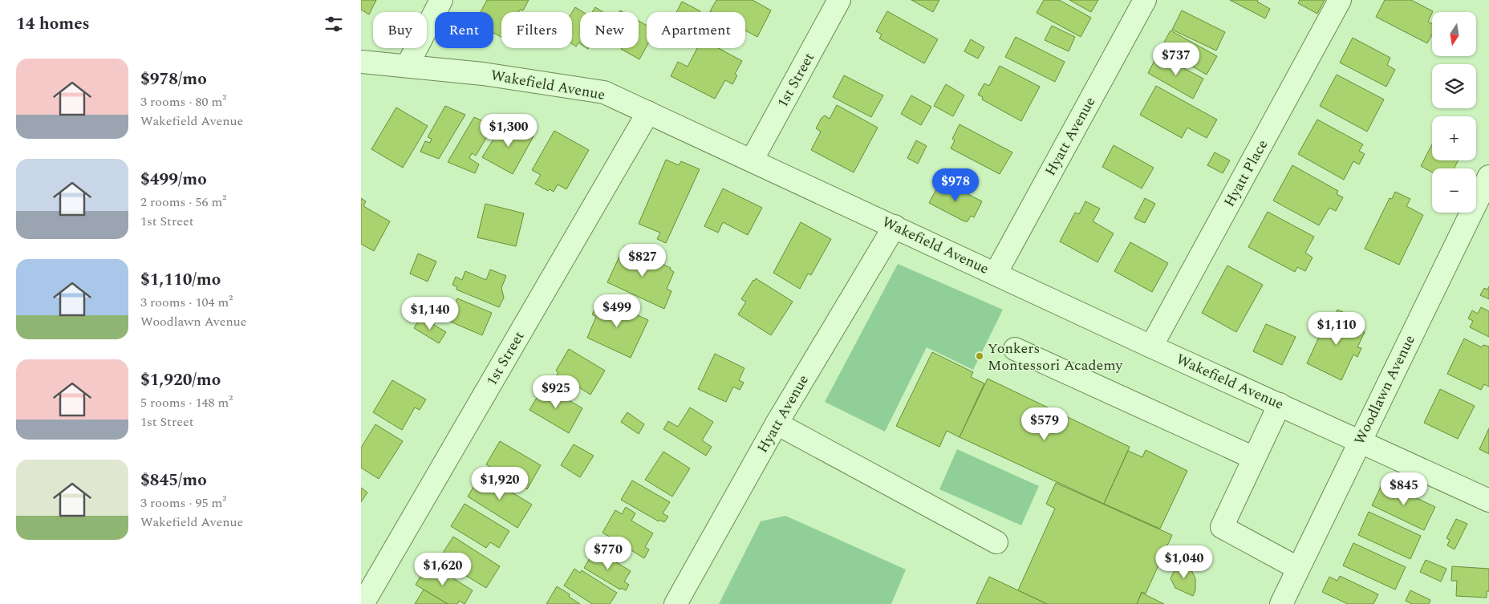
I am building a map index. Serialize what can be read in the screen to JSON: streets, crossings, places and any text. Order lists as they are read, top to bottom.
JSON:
{
  "streets": {
    "street": [
      "1st Street",
      "Wakefield Avenue",
      "Hyatt Avenue",
      "Hyatt Place",
      "Woodlawn Avenue"
    ]
  },
  "crossings": [
    ["1st Street", "Wakefield Avenue"],
    ["Wakefield Avenue", "Hyatt Avenue"],
    ["Wakefield Avenue", "Hyatt Place"],
    ["Wakefield Avenue", "Woodlawn Avenue"]
  ],
  "places": ["Yonkers Montessori Academy"],
  "north": "bottom",
  "page": {
    "heading": "14 homes",
    "map_buttons": ["+", "−"],
    "chip": [
      "Buy",
      "Rent",
      "Filters",
      "New",
      "Apartment"
    ],
    "price": [
      "$737",
      "$1,300",
      "$978",
      "$827",
      "$499",
      "$1,140",
      "$1,110",
      "$925",
      "$579",
      "$1,920",
      "$845",
      "$770",
      "$1,040",
      "$1,620"
    ],
    "list": [
      {
        "name": "$978/mo",
        "note": "3 rooms · 80 m² · Wakefield Avenue"
      },
      {
        "name": "$499/mo",
        "note": "2 rooms · 56 m² · 1st Street"
      },
      {
        "name": "$1,110/mo",
        "note": "3 rooms · 104 m² · Woodlawn Avenue"
      },
      {
        "name": "$1,920/mo",
        "note": "5 rooms · 148 m² · 1st Street"
      },
      {
        "name": "$845/mo",
        "note": "3 rooms · 95 m² · Wakefield Avenue"
      }
    ]
  }
}
